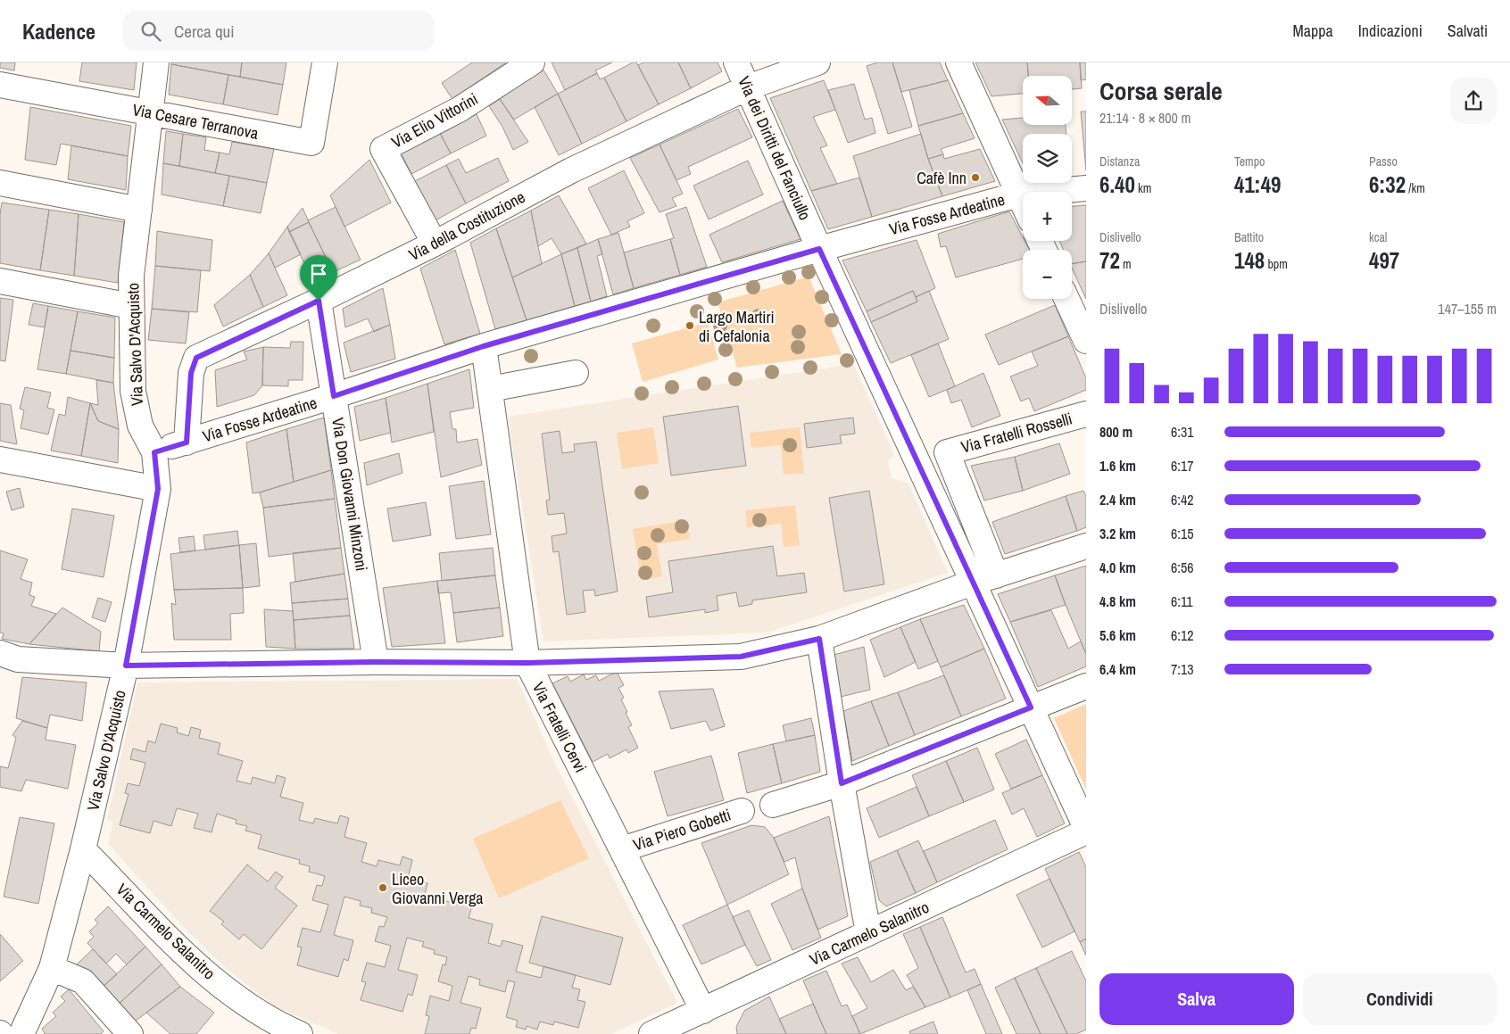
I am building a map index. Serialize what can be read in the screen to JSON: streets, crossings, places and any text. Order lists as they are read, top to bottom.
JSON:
{
  "streets": {
    "street": [
      "Via Elio Vittorini",
      "Via Cesare Terranova",
      "Via dei Diritti del Fanciullo",
      "Via Fosse Ardeatine",
      "Via della Costituzione",
      "Via Salvo D'Acquisto",
      "Via Fratelli Rosselli",
      "Via Don Giovanni Minzoni",
      "Via Fratelli Cervi",
      "Via Piero Gobetti",
      "Via Carmelo Salanitro"
    ]
  },
  "crossings": [
    ["Via Elio Vittorini", "Via della Costituzione"],
    ["Via Cesare Terranova", "Via Salvo D'Acquisto"],
    ["Via dei Diritti del Fanciullo", "Via Fosse Ardeatine"],
    ["Via dei Diritti del Fanciullo", "Via della Costituzione"],
    ["Via Fosse Ardeatine", "Via della Costituzione"],
    ["Via Fosse Ardeatine", "Via Salvo D'Acquisto"],
    ["Via Fosse Ardeatine", "Via Don Giovanni Minzoni"],
    ["Via Fosse Ardeatine", "Via Fratelli Cervi"],
    ["Via della Costituzione", "Via Don Giovanni Minzoni"],
    ["Via Salvo D'Acquisto", "Via Carmelo Salanitro"],
    ["Via Fratelli Cervi", "Via Piero Gobetti"],
    ["Via Fratelli Cervi", "Via Carmelo Salanitro"]
  ],
  "places": ["Cafè Inn", "Largo Martiri di Cefalonia", "Liceo Giovanni Verga"],
  "north": "left",
  "page": {
    "header": "Kadence",
    "search": "Cerca qui",
    "nav": ["Mappa", "Indicazioni", "Salvati"],
    "heading": ["Corsa serale", "21:14 · 8 × 800 m"],
    "map_buttons": ["+", "−"],
    "stats": [
      ["Distanza", "6.40 km"],
      ["Tempo", "41:49"],
      ["Passo", "6:32 /km"],
      ["Dislivello", "72 m"],
      ["Battito", "148 bpm"],
      ["kcal", "497"]
    ],
    "chart": ["Dislivello", "147–155 m"],
    "list": [
      {
        "name": "800 m",
        "note": "6:31"
      },
      {
        "name": "1.6 km",
        "note": "6:17"
      },
      {
        "name": "2.4 km",
        "note": "6:42"
      },
      {
        "name": "3.2 km",
        "note": "6:15"
      },
      {
        "name": "4.0 km",
        "note": "6:56"
      },
      {
        "name": "4.8 km",
        "note": "6:11"
      },
      {
        "name": "5.6 km",
        "note": "6:12"
      },
      {
        "name": "6.4 km",
        "note": "7:13"
      }
    ],
    "buttons": ["Salva", "Condividi"]
  }
}
